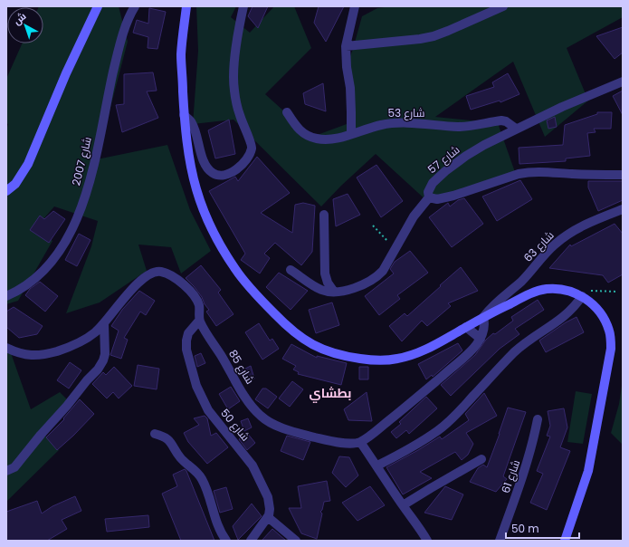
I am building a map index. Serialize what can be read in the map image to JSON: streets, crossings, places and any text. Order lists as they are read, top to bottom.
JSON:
{
  "streets": {
    "street": [
      "شارع 53",
      "شارع 57",
      "شارع 2007",
      "شارع 63",
      "شارع 85",
      "شارع 50",
      "شارع 61"
    ]
  },
  "crossings": [
    ["شارع 53", "شارع 57"],
    ["شارع 85", "شارع 50"]
  ],
  "districts": ["بطشاي"],
  "scale_bar": "50 m",
  "north": "top left"
}
